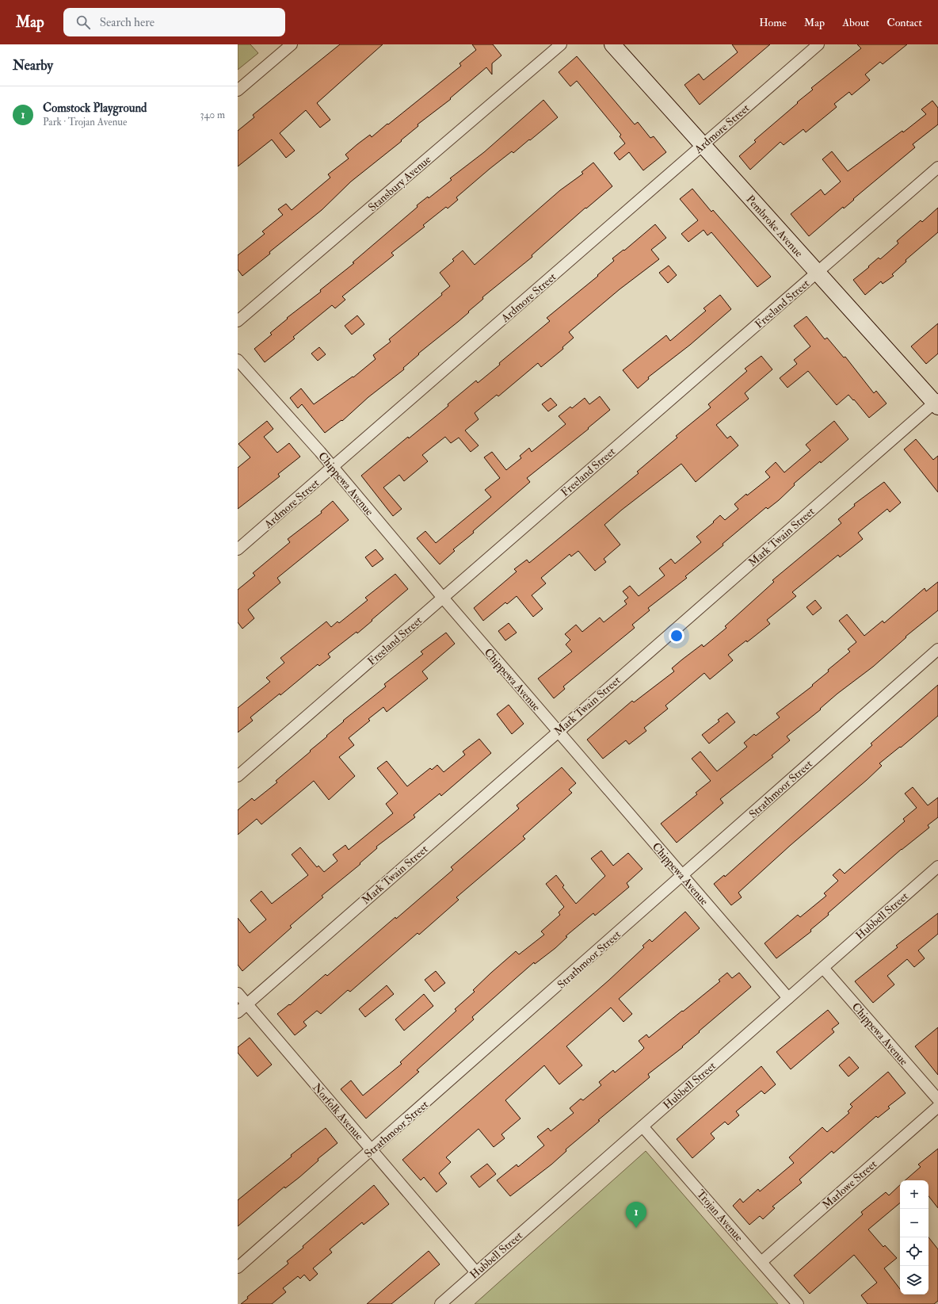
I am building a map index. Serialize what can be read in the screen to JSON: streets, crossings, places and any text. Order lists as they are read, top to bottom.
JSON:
{
  "streets": {
    "street": [
      "Ardmore Street",
      "Stansbury Avenue",
      "Pembroke Avenue",
      "Freeland Street",
      "Chippewa Avenue",
      "Mark Twain Street",
      "Strathmoor Street",
      "Hubbell Street",
      "Norfolk Avenue",
      "Marlowe Street",
      "Trojan Avenue"
    ]
  },
  "crossings": [
    ["Ardmore Street", "Pembroke Avenue"],
    ["Ardmore Street", "Chippewa Avenue"],
    ["Pembroke Avenue", "Freeland Street"],
    ["Pembroke Avenue", "Mark Twain Street"],
    ["Freeland Street", "Chippewa Avenue"],
    ["Chippewa Avenue", "Mark Twain Street"],
    ["Chippewa Avenue", "Strathmoor Street"],
    ["Chippewa Avenue", "Hubbell Street"],
    ["Mark Twain Street", "Norfolk Avenue"],
    ["Strathmoor Street", "Norfolk Avenue"],
    ["Hubbell Street", "Norfolk Avenue"],
    ["Hubbell Street", "Trojan Avenue"],
    ["Marlowe Street", "Trojan Avenue"]
  ],
  "page": {
    "header": "Map",
    "search": "Search here",
    "nav": [
      "Home",
      "Map",
      "About",
      "Contact"
    ],
    "heading": "Nearby",
    "list": [
      {
        "mark": "1",
        "name": "Comstock Playground",
        "note": "Park · Trojan Avenue",
        "value": "340 m"
      }
    ],
    "map_buttons": ["+", "−"],
    "pins": "1"
  }
}
